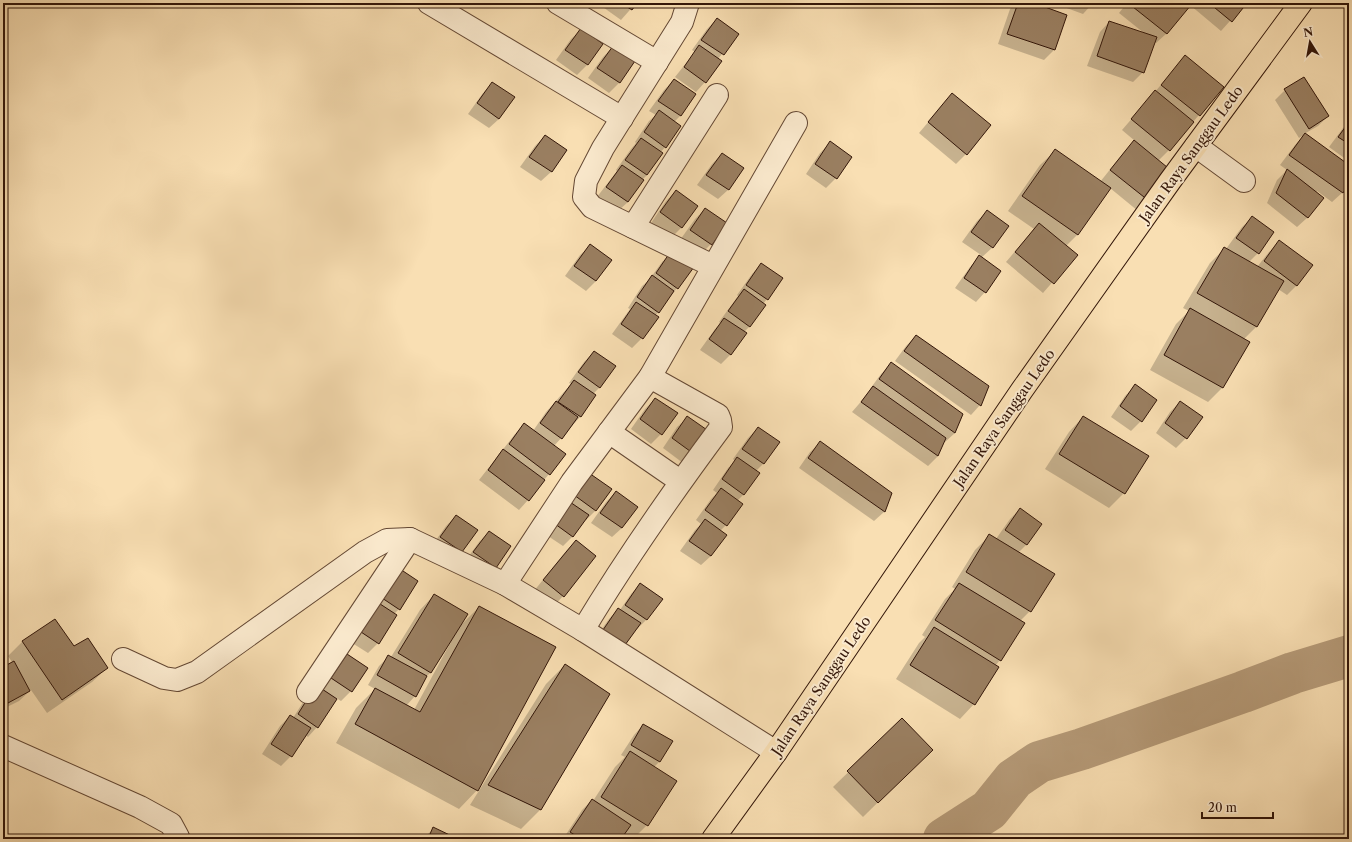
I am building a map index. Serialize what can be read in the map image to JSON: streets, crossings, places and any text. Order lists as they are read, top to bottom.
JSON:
{
  "streets": {
    "highway": ["Jalan Raya Sanggau Ledo"]
  },
  "scale_bar": "20 m",
  "north": "top"
}
